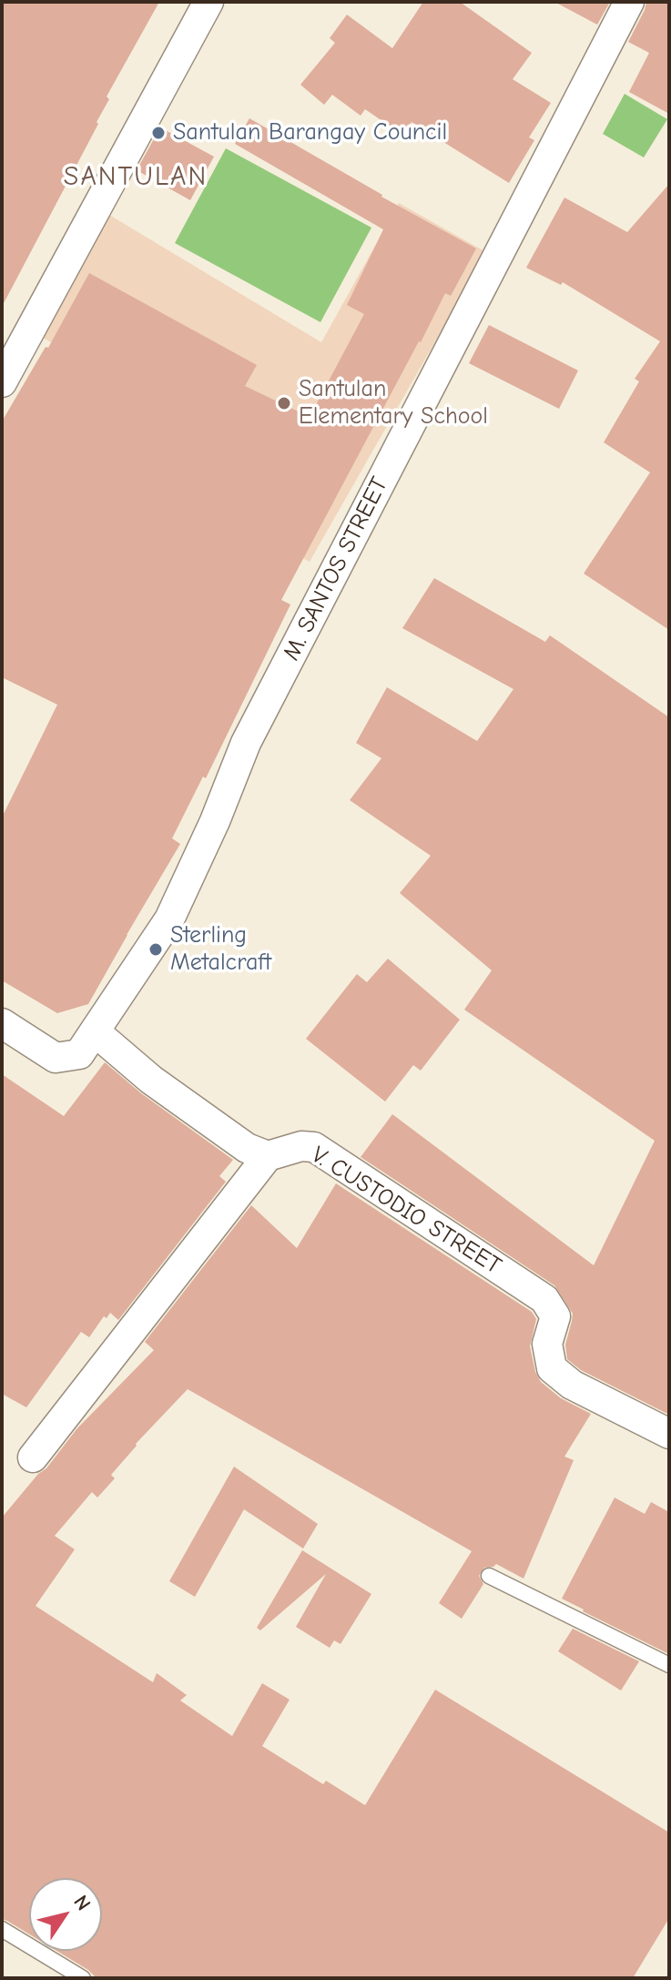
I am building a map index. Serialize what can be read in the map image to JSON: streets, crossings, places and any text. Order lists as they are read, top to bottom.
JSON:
{
  "streets": {
    "street": ["M. SANTOS STREET", "V. CUSTODIO STREET"]
  },
  "districts": ["SANTULAN"],
  "places": ["Santulan Barangay Council", "Santulan Elementary School", "Sterling Metalcraft"],
  "north": "top right"
}
